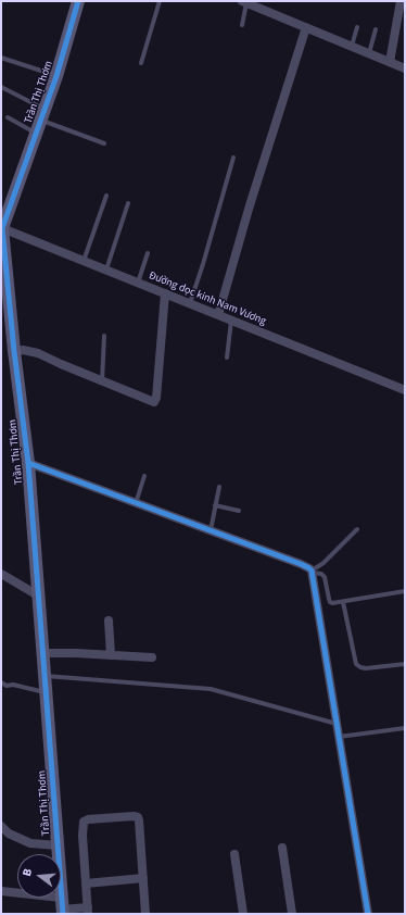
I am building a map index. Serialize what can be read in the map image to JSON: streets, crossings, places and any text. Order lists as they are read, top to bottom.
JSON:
{
  "streets": {
    "street": ["Trần Thị Thơm", "Đường dọc kinh Nam Vương"]
  },
  "crossings": [
    ["Trần Thị Thơm", "Đường dọc kinh Nam Vương"]
  ],
  "north": "left"
}
